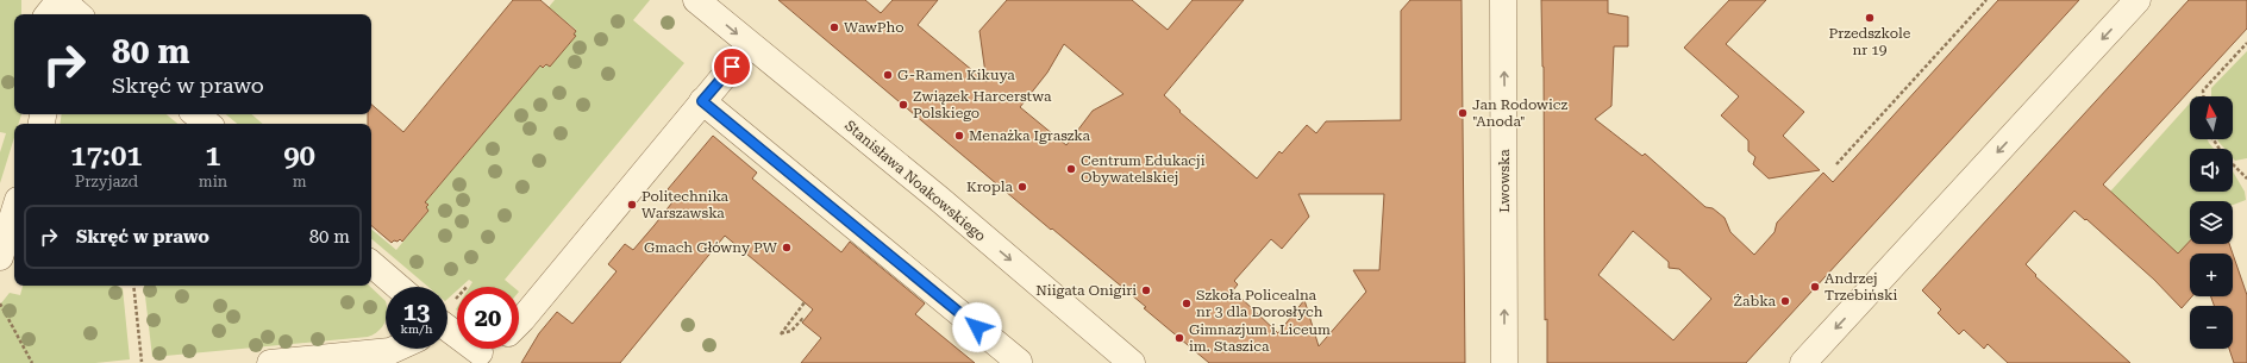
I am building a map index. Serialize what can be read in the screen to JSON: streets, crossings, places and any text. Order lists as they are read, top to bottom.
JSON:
{
  "streets": {
    "street": ["Stanisława Noakowskiego", "Lwowska"]
  },
  "one_way": ["Lwowska"],
  "places": [
    "Przedszkole nr 19",
    "WawPho",
    "G-Ramen Kikuya",
    "Związek Harcerstwa Polskiego",
    "Jan Rodowicz \"Anoda\"",
    "Menażka Igraszka",
    "Centrum Edukacji Obywatelskiej",
    "Kropla",
    "Politechnika Warszawska",
    "Gmach Główny PW",
    "Andrzej Trzebiński",
    "Niigata Onigiri",
    "Żabka",
    "Szkoła Policealna nr 3 dla Dorosłych",
    "Gimnazjum i Liceum im. Staszica"
  ],
  "north": "top",
  "page": {
    "turn": ["80 m", "Skręć w prawo"],
    "map_buttons": ["+", "−"],
    "eta": [
      "17:01",
      "Przyjazd",
      "1",
      "min",
      "90",
      "m"
    ],
    "list": [
      {
        "name": "Skręć w prawo",
        "value": "80 m"
      }
    ],
    "speed": "13 km/h",
    "limit": "20"
  }
}
